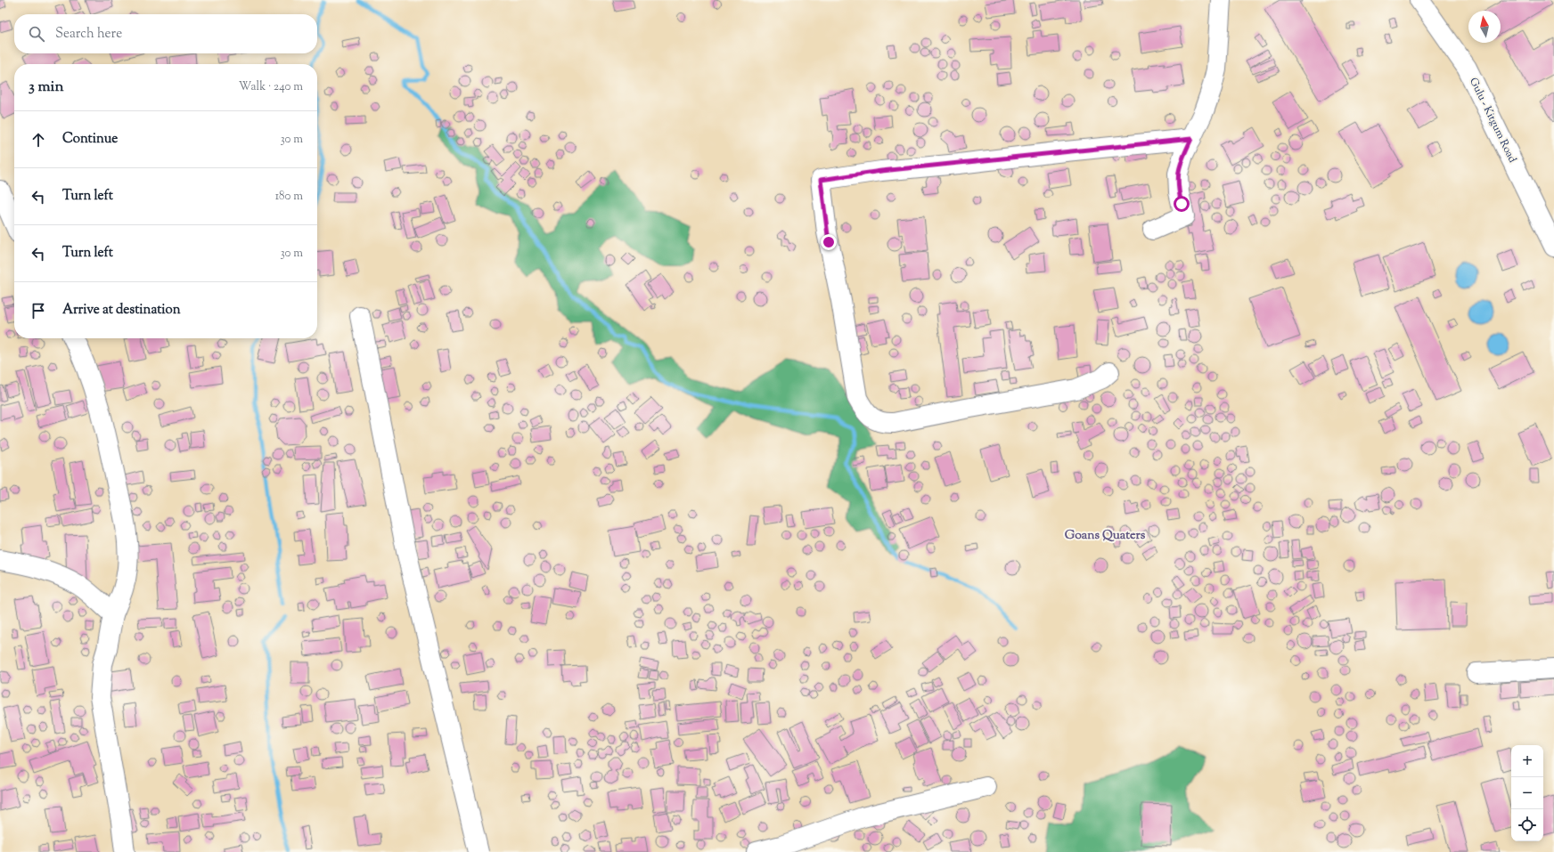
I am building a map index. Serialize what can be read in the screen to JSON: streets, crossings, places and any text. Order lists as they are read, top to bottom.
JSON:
{
  "streets": {
    "street": ["Gulu - Kitgum Road"]
  },
  "districts": ["Goans Quaters"],
  "north": "top",
  "page": {
    "search": "Search here",
    "heading": ["3 min", "Walk · 240 m"],
    "list": [
      ["Continue", "30 m"],
      ["Turn left", "180 m"],
      ["Turn left", "30 m"],
      "Arrive at destination"
    ],
    "map_buttons": ["+", "−"]
  }
}
